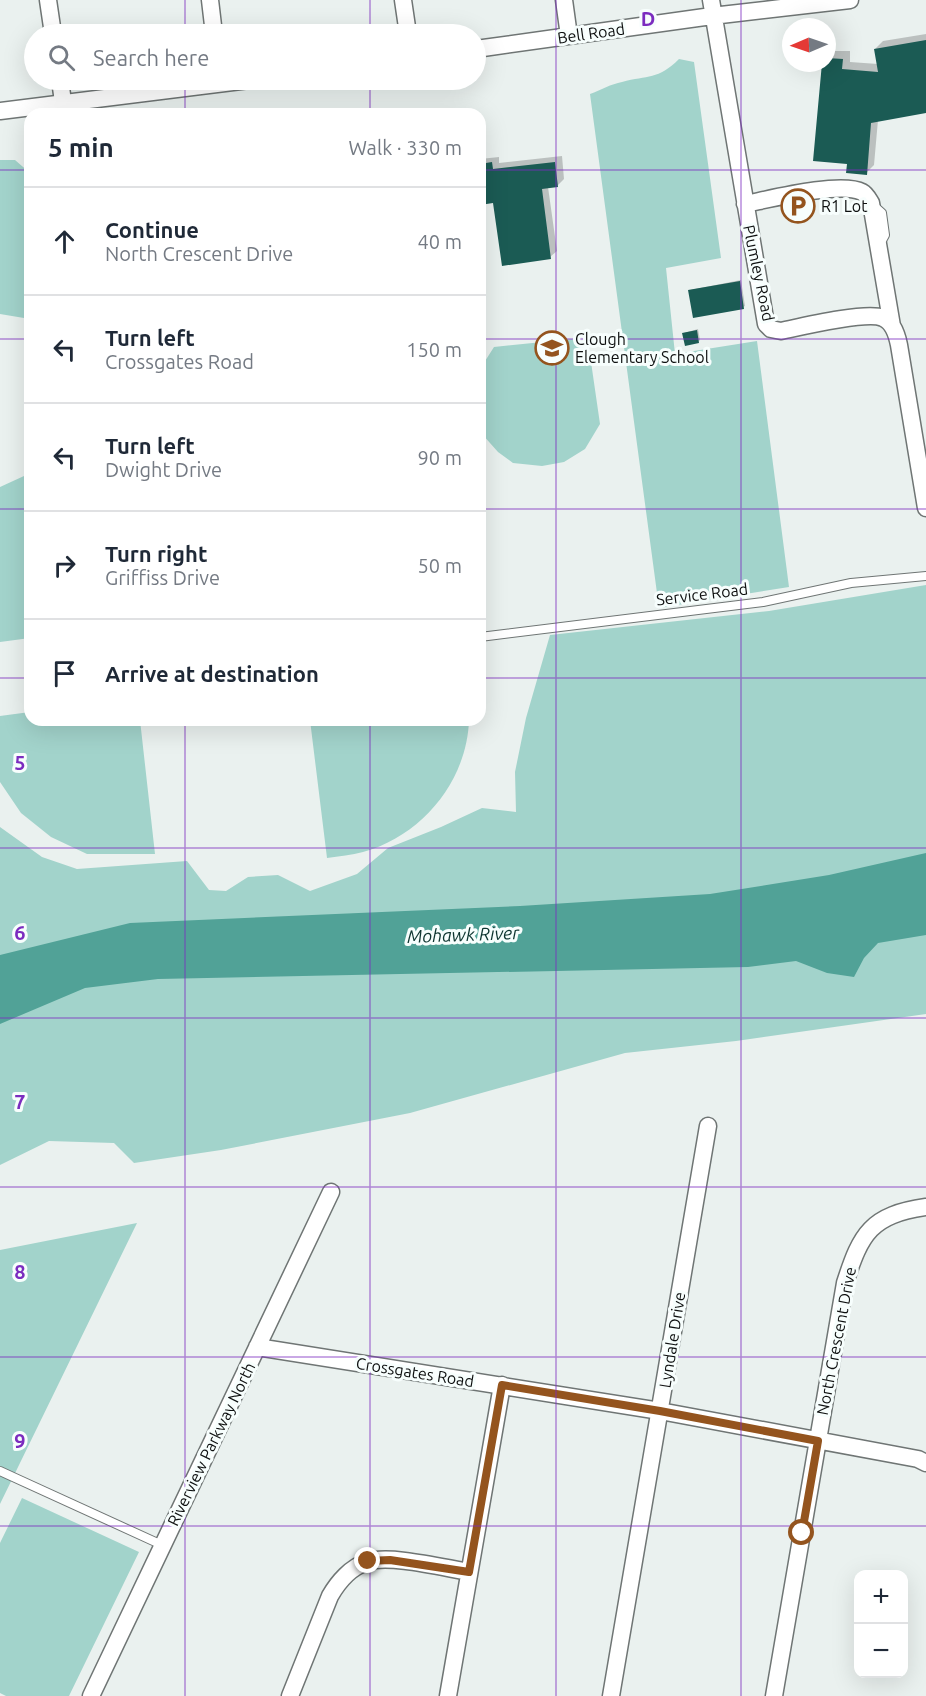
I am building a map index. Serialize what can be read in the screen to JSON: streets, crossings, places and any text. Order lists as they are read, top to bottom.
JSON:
{
  "streets": {
    "street": [
      "Bell Road",
      "Plumley Road",
      "Lyndale Drive",
      "North Crescent Drive",
      "Crossgates Road",
      "Riverview Parkway North"
    ],
    "lane": ["Service Road"]
  },
  "crossings": [
    ["Bell Road", "Plumley Road"],
    ["Lyndale Drive", "Crossgates Road"],
    ["North Crescent Drive", "Crossgates Road"],
    ["Crossgates Road", "Riverview Parkway North"]
  ],
  "water": ["Mohawk River"],
  "places": {
    "parking": ["R1 Lot"],
    "school or university": ["Clough Elementary School"]
  },
  "north": "left",
  "page": {
    "search": "Search here",
    "heading": ["5 min", "Walk · 330 m"],
    "list": [
      ["Continue", "North Crescent Drive", "40 m"],
      ["Turn left", "Crossgates Road", "150 m"],
      ["Turn left", "Dwight Drive", "90 m"],
      ["Turn right", "Griffiss Drive", "50 m"],
      "Arrive at destination"
    ],
    "map_buttons": ["+", "−"]
  },
  "grid": {
    "columns": ["D"],
    "rows": [
      "5",
      "6",
      "7",
      "8",
      "9"
    ]
  }
}
